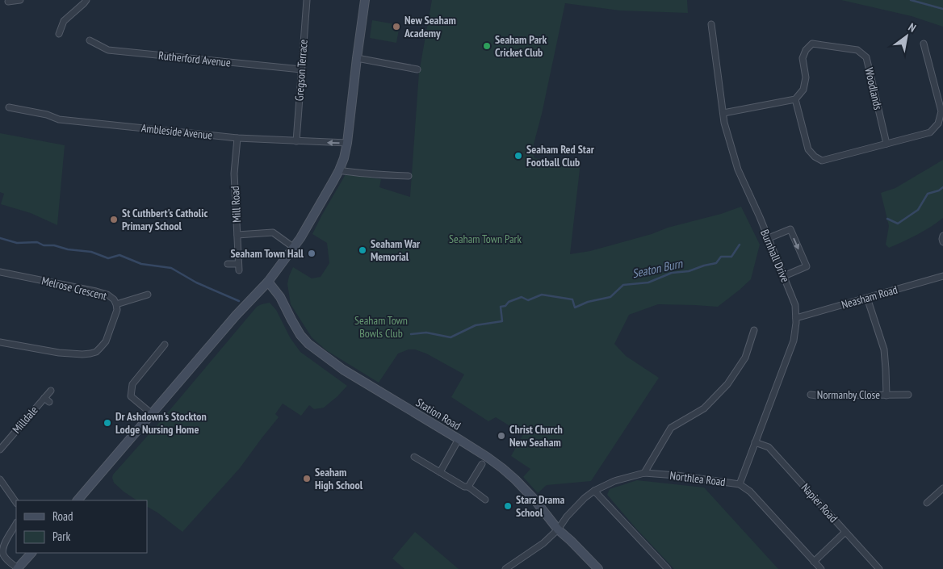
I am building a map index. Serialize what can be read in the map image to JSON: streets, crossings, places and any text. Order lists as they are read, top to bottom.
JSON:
{
  "streets": {
    "main road": ["Station Road"],
    "street": [
      "Rutherford Avenue",
      "Gregson Terrace",
      "Woodlands",
      "Ambleside Avenue",
      "Mill Road",
      "Burnhall Drive",
      "Melrose Crescent",
      "Neasham Road",
      "Normanby Close",
      "Milldale",
      "Northlea Road",
      "Napier Road"
    ]
  },
  "crossings": [
    ["Rutherford Avenue", "Gregson Terrace"],
    ["Gregson Terrace", "Ambleside Avenue"],
    ["Ambleside Avenue", "Mill Road"],
    ["Burnhall Drive", "Neasham Road"],
    ["Burnhall Drive", "Northlea Road"],
    ["Burnhall Drive", "Napier Road"],
    ["Neasham Road", "Normanby Close"],
    ["Station Road", "Northlea Road"]
  ],
  "water": ["Seaton Burn"],
  "parks": ["Seaham Town Park", "Seaham Town Bowls Club"],
  "places": [
    "New Seaham Academy",
    "Seaham Park Cricket Club",
    "Seaham Red Star Football Club",
    "St Cuthbert's Catholic Primary School",
    "Seaham War Memorial",
    "Seaham Town Hall",
    "Dr Ashdown's Stockton Lodge Nursing Home",
    "Christ Church New Seaham",
    "Seaham High School",
    "Starz Drama School"
  ],
  "legend": ["Road", "Park"],
  "north": "top right"
}
